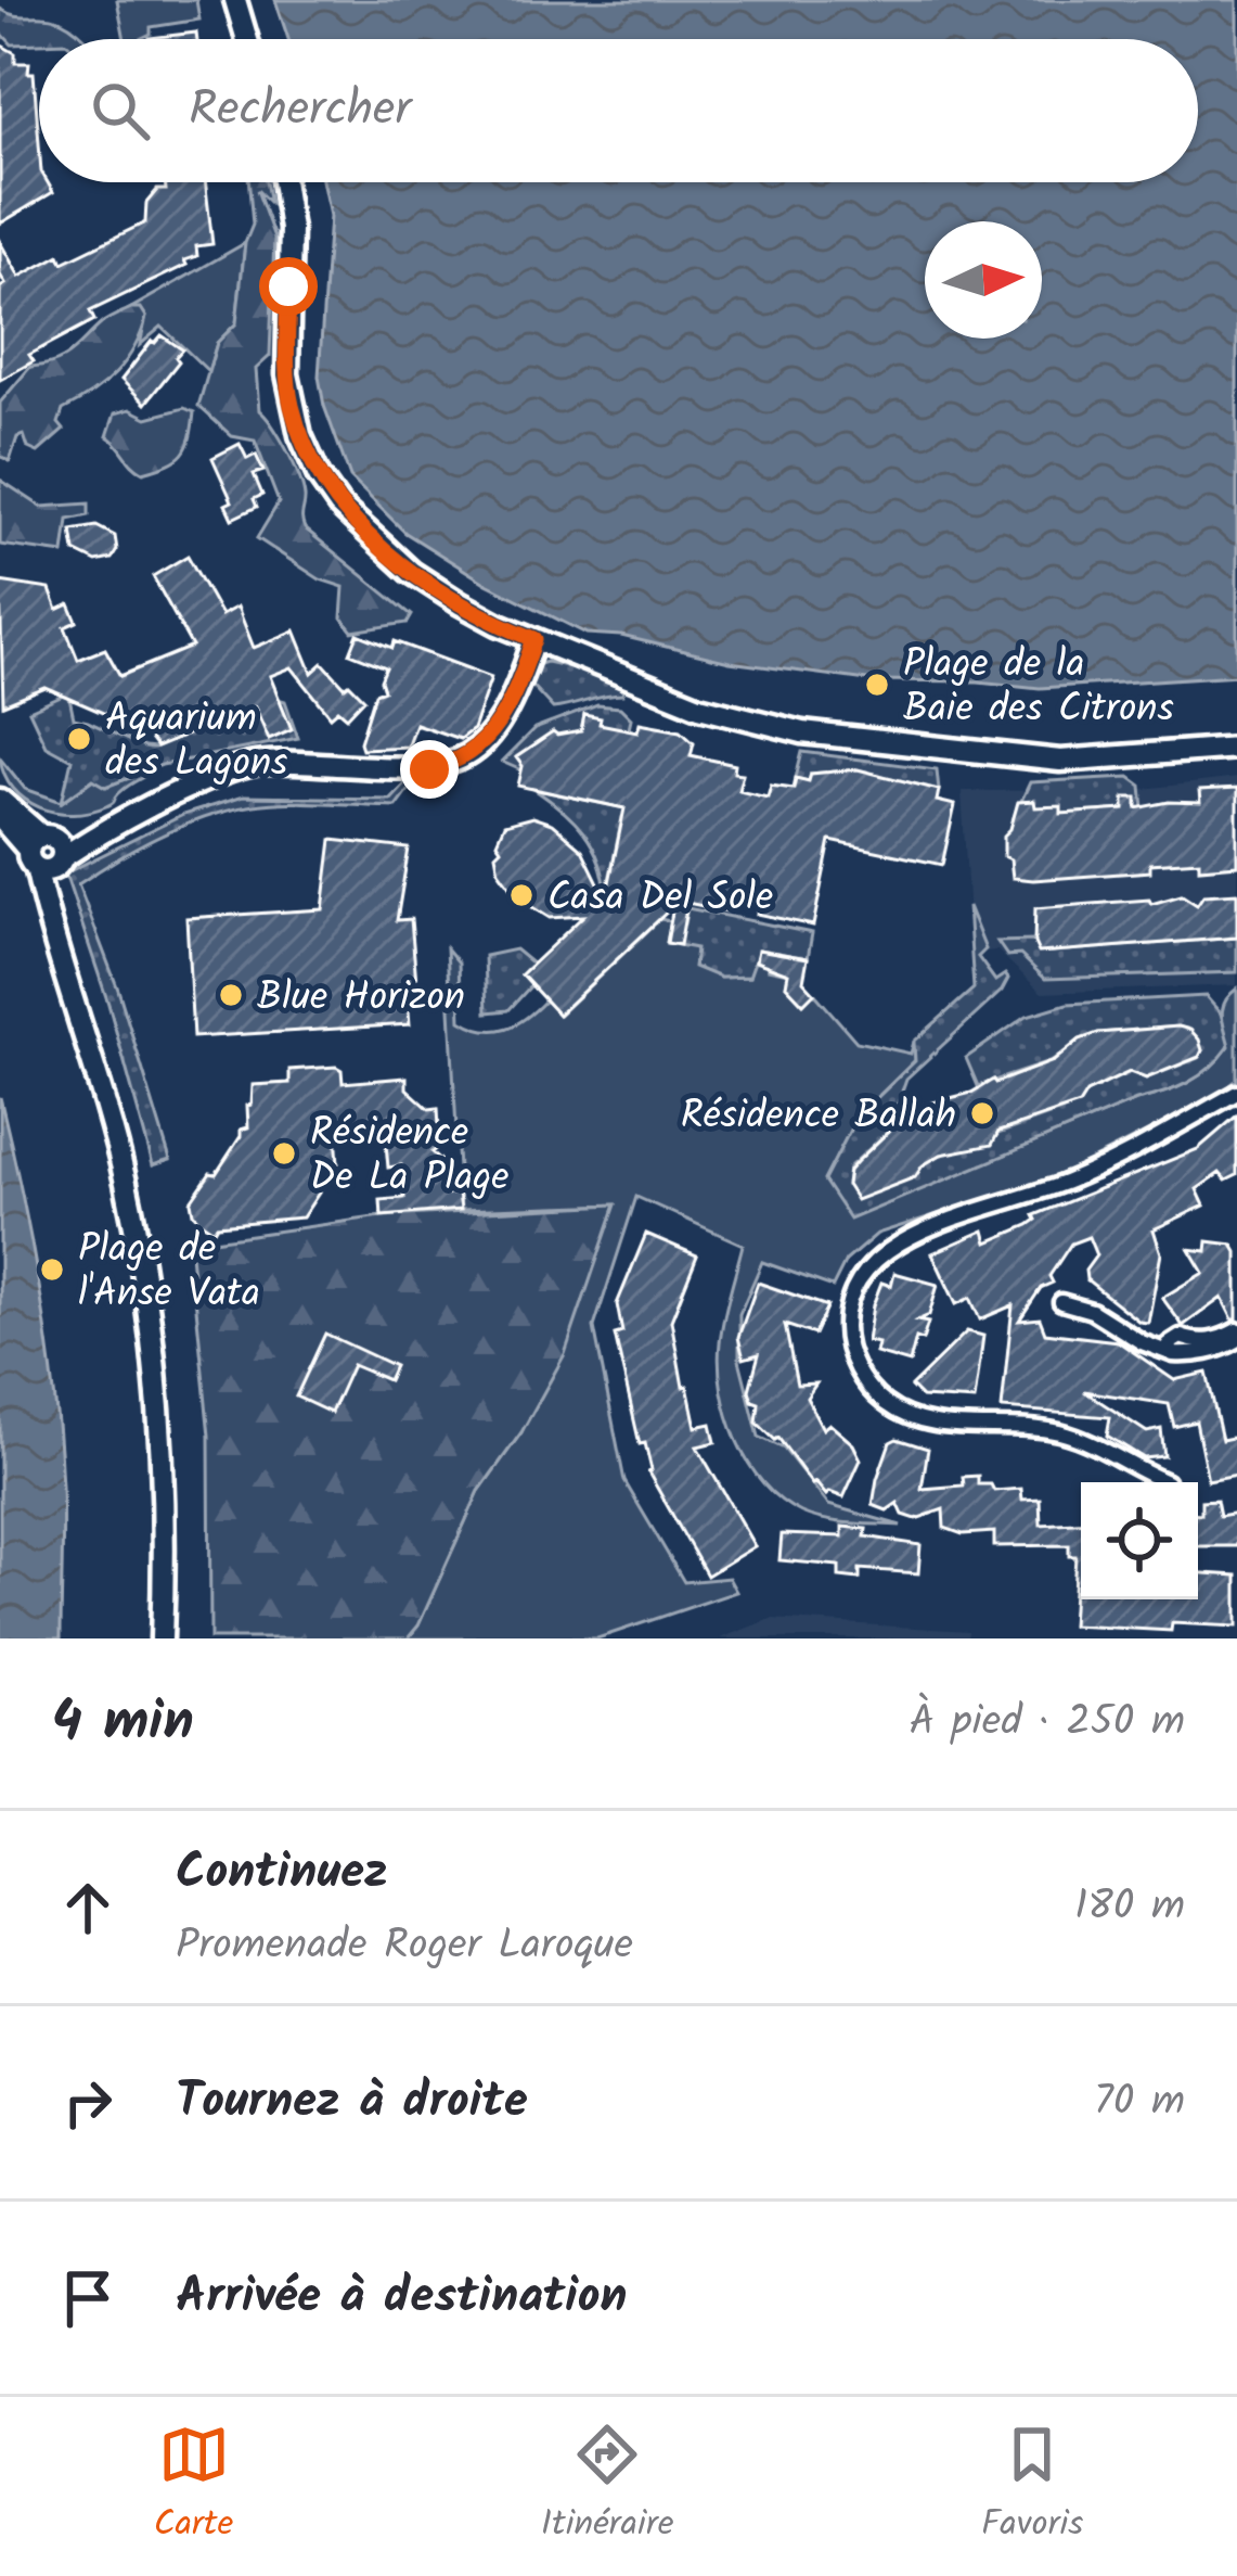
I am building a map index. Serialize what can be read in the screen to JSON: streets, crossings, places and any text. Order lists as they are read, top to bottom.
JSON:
{
  "places": [
    "Plage de la Baie des Citrons",
    "Aquarium des Lagons",
    "Casa Del Sole",
    "Blue Horizon",
    "Résidence Ballah",
    "Résidence De La Plage",
    "Plage de l'Anse Vata"
  ],
  "north": "right",
  "page": {
    "search": "Rechercher",
    "heading": ["4 min", "À pied · 250 m"],
    "list": [
      ["Continuez", "Promenade Roger Laroque", "180 m"],
      ["Tournez à droite", "70 m"],
      "Arrivée à destination"
    ],
    "nav": ["Carte", "Itinéraire", "Favoris"]
  }
}
